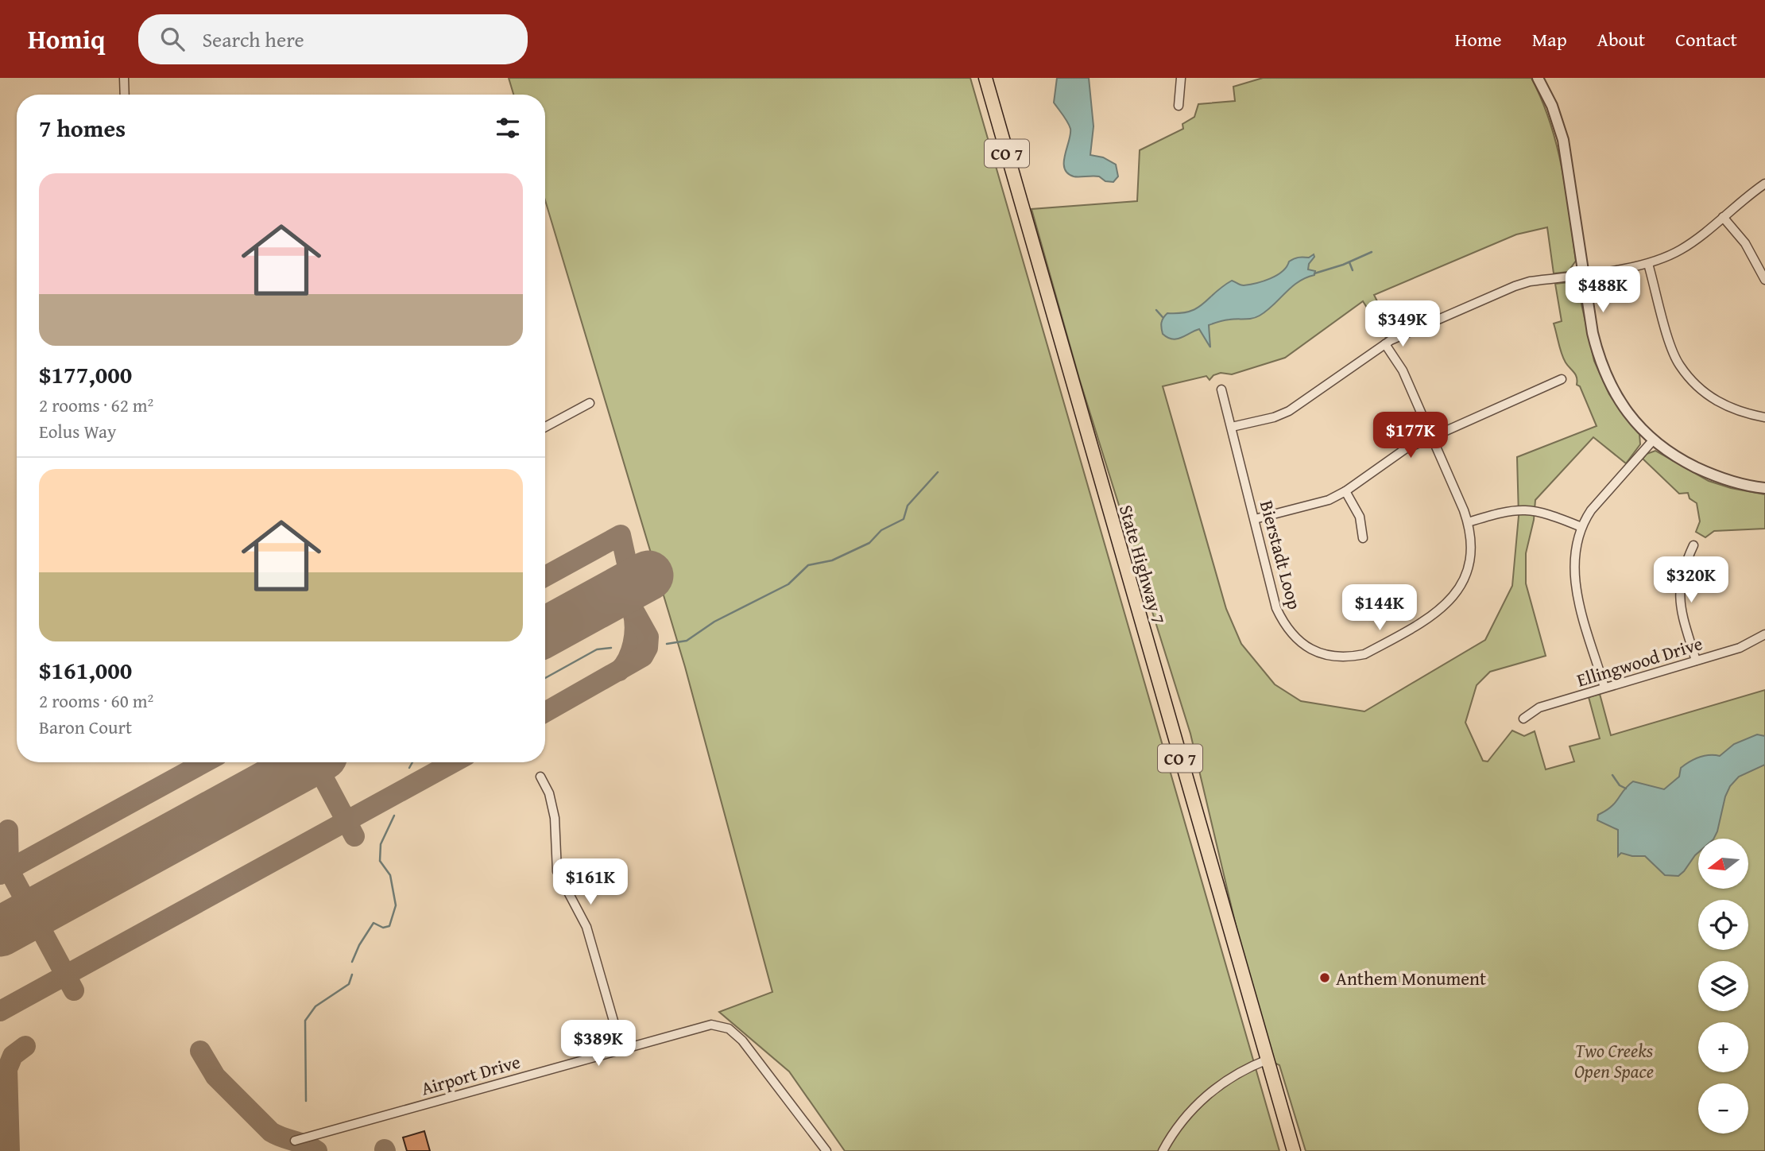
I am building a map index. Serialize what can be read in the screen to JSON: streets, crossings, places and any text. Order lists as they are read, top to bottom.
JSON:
{
  "streets": {
    "main road": ["CO 7", "State Highway 7"],
    "street": ["Bierstadt Loop", "Ellingwood Drive", "Airport Drive"]
  },
  "crossings": [
    ["CO 7", "State Highway 7"]
  ],
  "parks": ["Two Creeks Open Space"],
  "places": ["Anthem Monument"],
  "north": "left",
  "page": {
    "header": "Homiq",
    "search": "Search here",
    "nav": [
      "Home",
      "Map",
      "About",
      "Contact"
    ],
    "heading": "7 homes",
    "list": [
      {
        "name": "$177,000",
        "note": "2 rooms · 62 m² · Eolus Way"
      },
      {
        "name": "$161,000",
        "note": "2 rooms · 60 m² · Baron Court"
      }
    ],
    "price": [
      "$488K",
      "$349K",
      "$177K",
      "$320K",
      "$144K",
      "$161K",
      "$389K"
    ],
    "map_buttons": ["+", "−"]
  }
}
